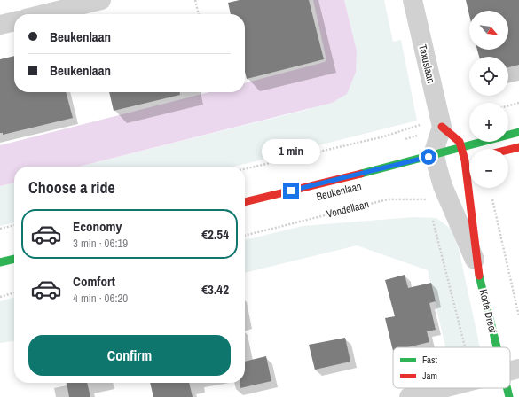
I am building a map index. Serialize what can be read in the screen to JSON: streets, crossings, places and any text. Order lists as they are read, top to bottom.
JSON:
{
  "streets": {
    "street": ["Taxuslaan", "Beukenlaan", "Korte Dreef"],
    "path": ["Vondellaan"]
  },
  "crossings": [
    ["Beukenlaan", "Korte Dreef"]
  ],
  "legend": ["Fast", "Jam"],
  "north": "bottom right",
  "page": {
    "map_buttons": ["+", "−"],
    "banner": ["Beukenlaan", "Beukenlaan"],
    "bubble": "1 min",
    "heading": "Choose a ride",
    "list": [
      {
        "name": "Economy",
        "note": "3 min · 06:19",
        "value": "€2.54"
      },
      {
        "name": "Comfort",
        "note": "4 min · 06:20",
        "value": "€3.42"
      }
    ],
    "buttons": "Confirm"
  }
}
